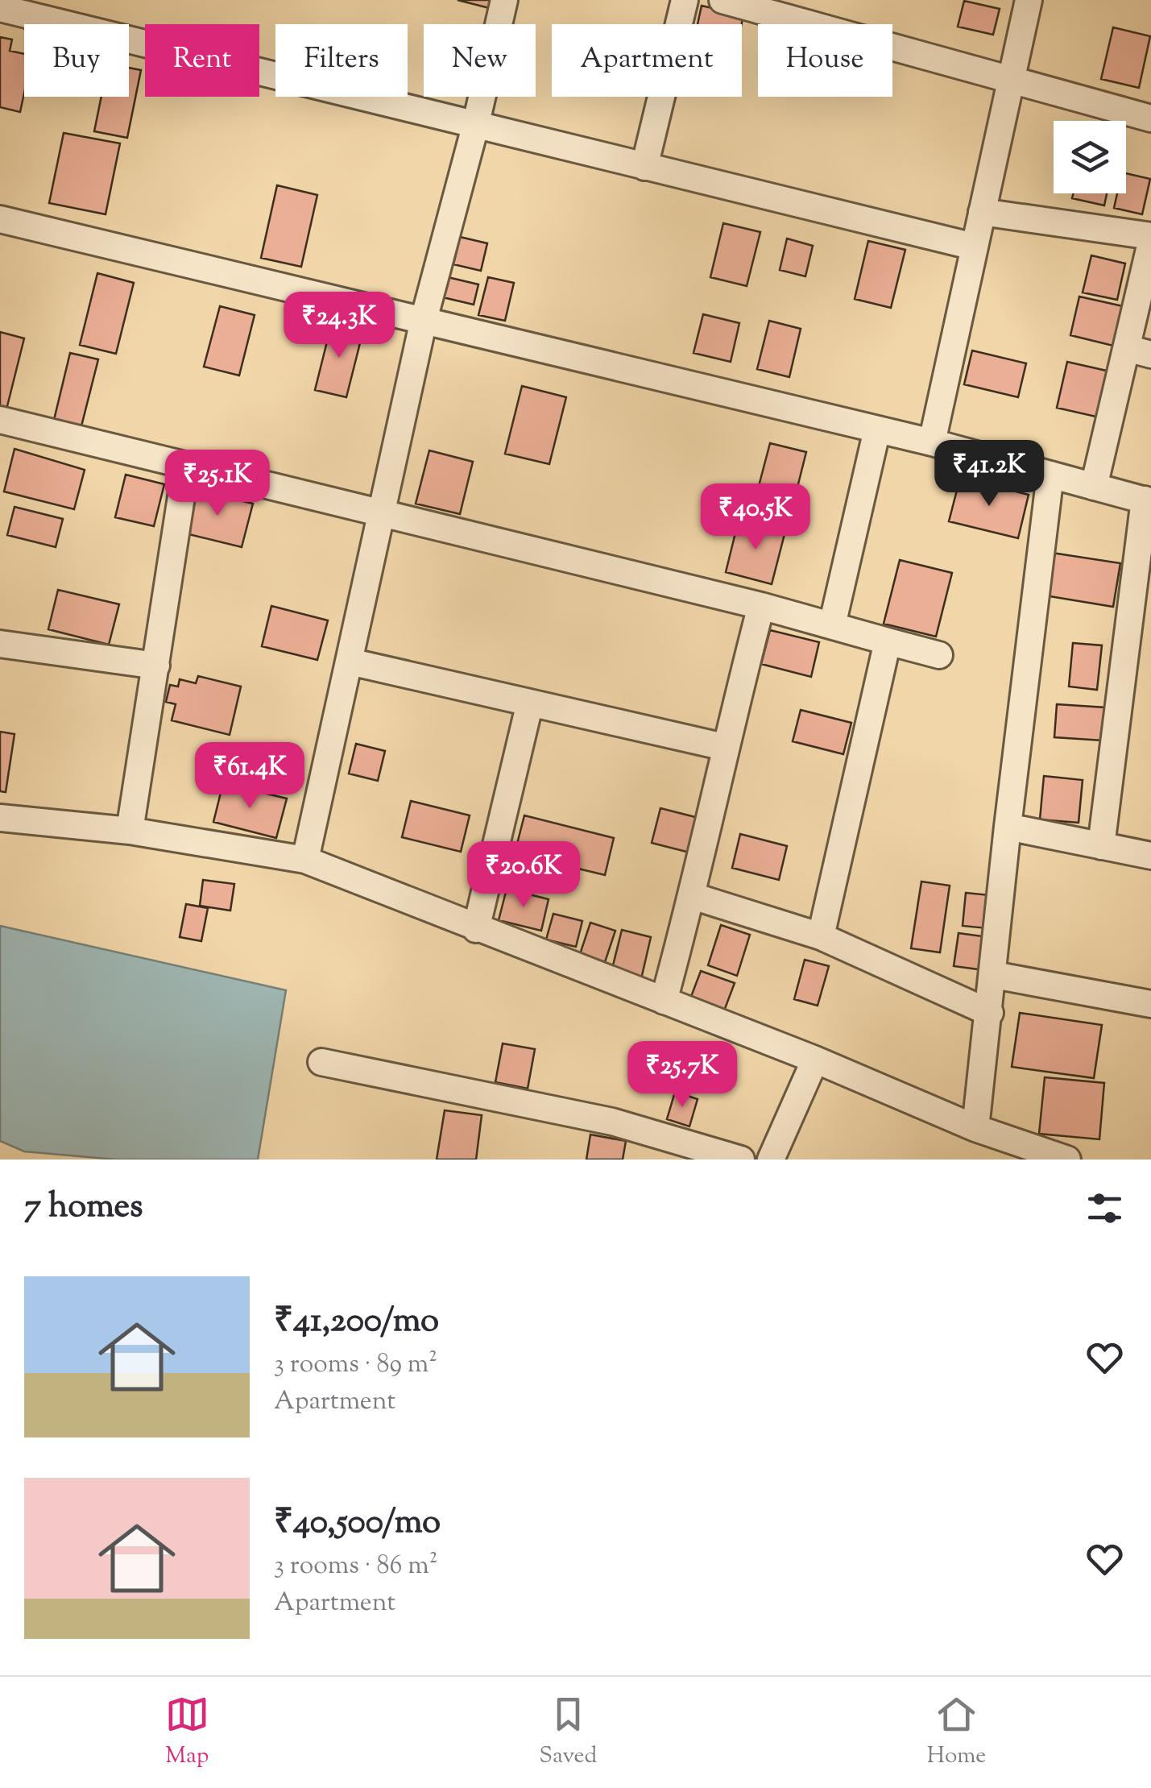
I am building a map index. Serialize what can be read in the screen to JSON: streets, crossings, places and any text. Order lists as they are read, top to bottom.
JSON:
{
  "page": {
    "chip": [
      "Buy",
      "Rent",
      "Filters",
      "New",
      "Apartment",
      "House"
    ],
    "price": [
      "₹24.3K",
      "₹41.2K",
      "₹25.1K",
      "₹40.5K",
      "₹61.4K",
      "₹20.6K",
      "₹25.7K"
    ],
    "heading": "7 homes",
    "list": [
      {
        "name": "₹41,200/mo",
        "note": "3 rooms · 89 m² · Apartment"
      },
      {
        "name": "₹40,500/mo",
        "note": "3 rooms · 86 m² · Apartment"
      }
    ],
    "tabs": ["Map", "Saved", "Home"]
  }
}
